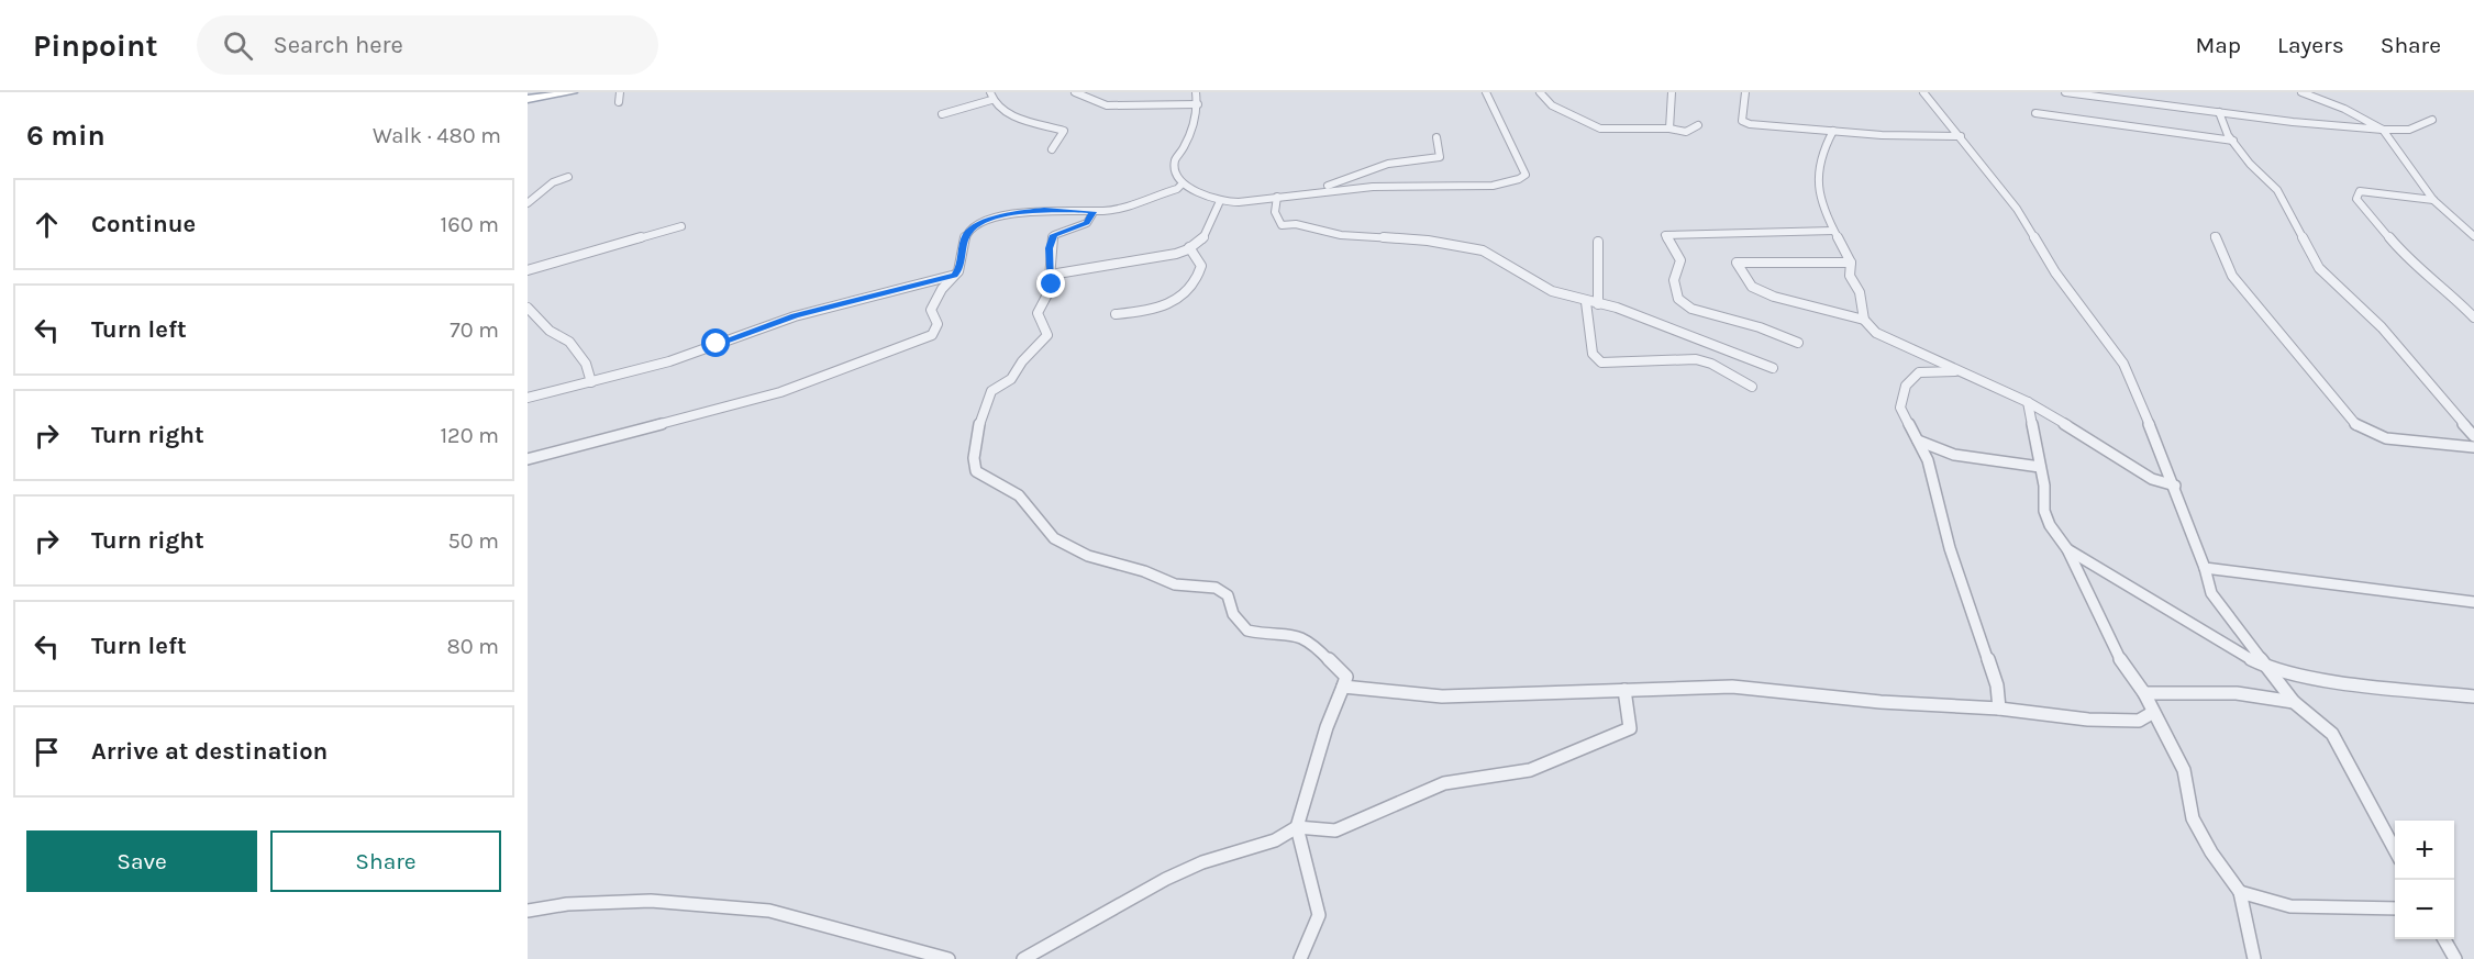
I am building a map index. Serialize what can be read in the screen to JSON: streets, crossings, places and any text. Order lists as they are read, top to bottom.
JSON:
{
  "page": {
    "header": "Pinpoint",
    "search": "Search here",
    "nav": ["Map", "Layers", "Share"],
    "heading": ["6 min", "Walk · 480 m"],
    "list": [
      ["Continue", "160 m"],
      ["Turn left", "70 m"],
      ["Turn right", "120 m"],
      ["Turn right", "50 m"],
      ["Turn left", "80 m"],
      "Arrive at destination"
    ],
    "buttons": ["Save", "Share"],
    "map_buttons": ["+", "−"]
  }
}
